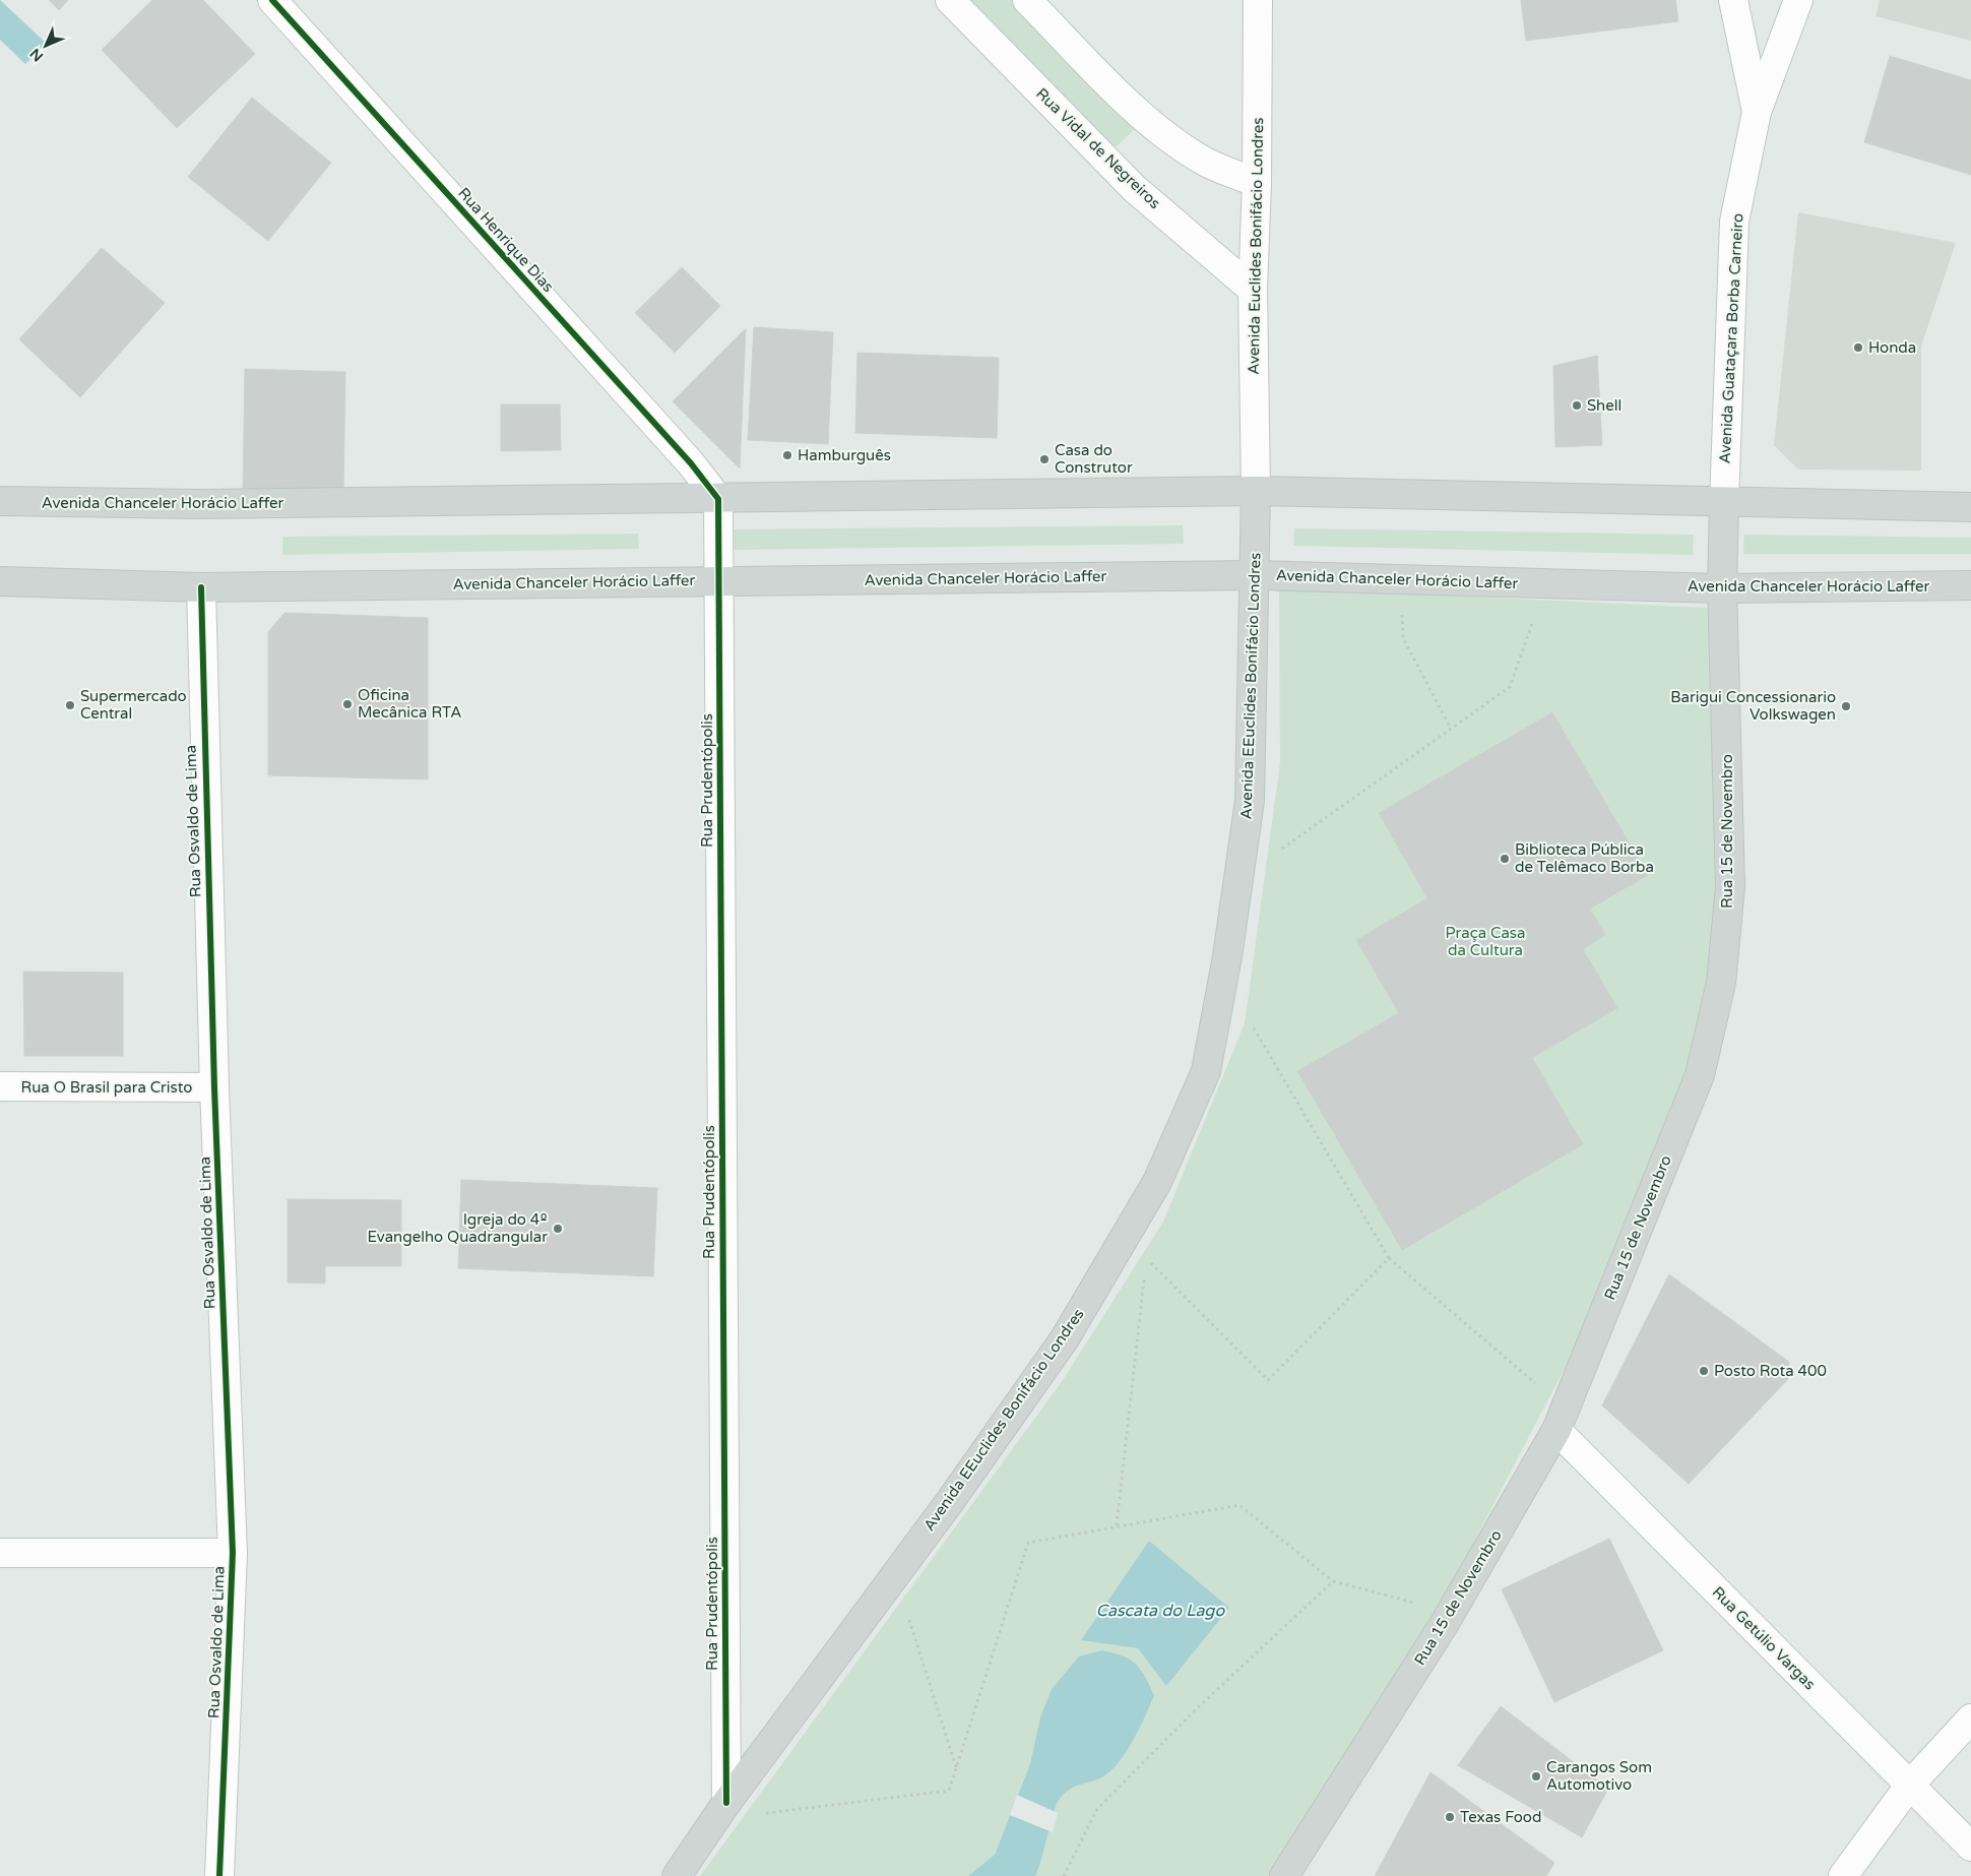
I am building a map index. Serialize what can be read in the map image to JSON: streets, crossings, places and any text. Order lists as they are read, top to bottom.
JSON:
{
  "streets": {
    "main road": ["Avenida Chanceler Horácio Laffer", "Avenida EEuclides Bonifácio Londres", "Rua 15 de Novembro"],
    "street": [
      "Rua Vidal de Negreiros",
      "Rua Henrique Dias",
      "Avenida Euclides Bonifácio Londres",
      "Avenida Guataçara Borba Carneiro",
      "Rua Prudentópolis",
      "Rua Osvaldo de Lima",
      "Rua O Brasil para Cristo",
      "Rua Getúlio Vargas"
    ]
  },
  "crossings": [
    ["Rua Vidal de Negreiros", "Avenida Euclides Bonifácio Londres"],
    ["Rua Henrique Dias", "Avenida Chanceler Horácio Laffer"],
    ["Rua Henrique Dias", "Rua Prudentópolis"],
    ["Avenida Euclides Bonifácio Londres", "Avenida Chanceler Horácio Laffer"],
    ["Avenida Euclides Bonifácio Londres", "Avenida EEuclides Bonifácio Londres"],
    ["Avenida Guataçara Borba Carneiro", "Avenida Chanceler Horácio Laffer"],
    ["Avenida Guataçara Borba Carneiro", "Rua 15 de Novembro"],
    ["Avenida Chanceler Horácio Laffer", "Avenida EEuclides Bonifácio Londres"],
    ["Avenida Chanceler Horácio Laffer", "Rua Prudentópolis"],
    ["Avenida Chanceler Horácio Laffer", "Rua Osvaldo de Lima"],
    ["Avenida Chanceler Horácio Laffer", "Rua 15 de Novembro"],
    ["Avenida EEuclides Bonifácio Londres", "Rua Prudentópolis"],
    ["Rua Osvaldo de Lima", "Rua O Brasil para Cristo"],
    ["Rua 15 de Novembro", "Rua Getúlio Vargas"]
  ],
  "water": ["Cascata do Lago"],
  "parks": ["Praça Casa da Cultura"],
  "places": [
    "Honda",
    "Shell",
    "Hamburguês",
    "Casa do Construtor",
    "Oficina Mecânica RTA",
    "Supermercado Central",
    "Barigui Concessionario Volkswagen",
    "Biblioteca Pública de Telêmaco Borba",
    "Igreja do 4º Evangelho Quadrangular",
    "Posto Rota 400",
    "Carangos Som Automotivo",
    "Texas Food"
  ],
  "north": "bottom left"
}
